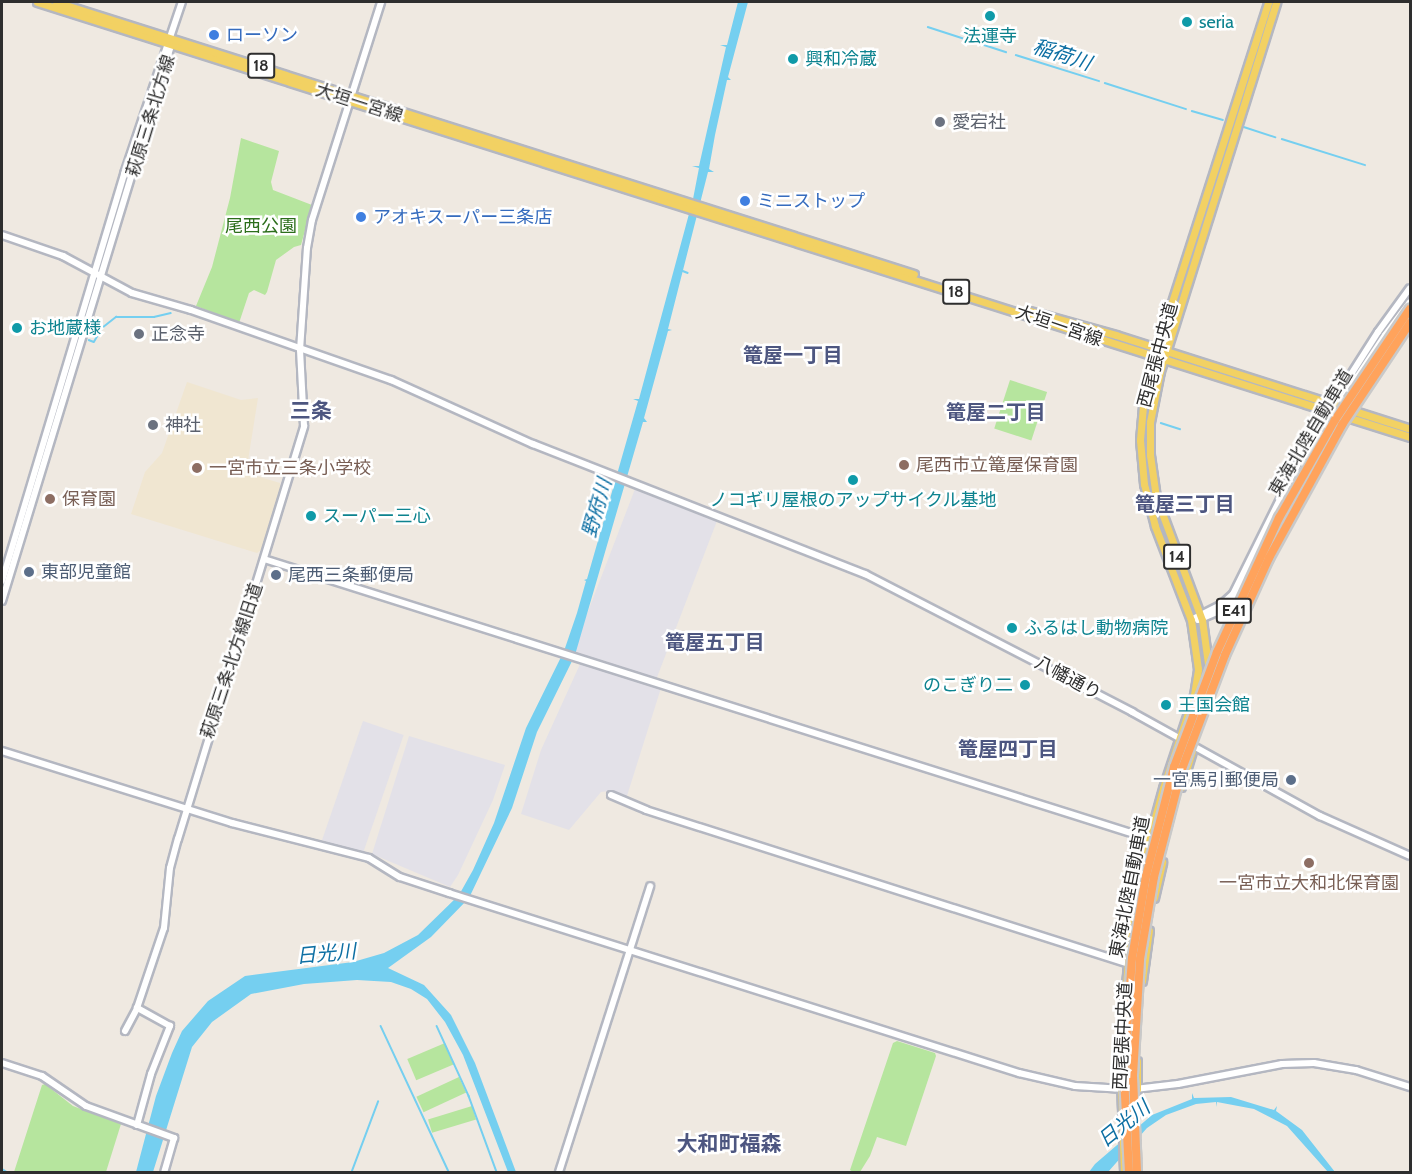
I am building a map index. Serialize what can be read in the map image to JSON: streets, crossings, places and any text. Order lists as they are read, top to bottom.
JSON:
{
  "streets": {
    "highway": ["東海北陸自動車道", "E41"],
    "main road": [
      "18",
      "大垣一宮線",
      "西尾張中央道",
      "14"
    ],
    "street": ["萩原三条北方線", "萩原三条北方線旧道", "八幡通り"]
  },
  "crossings": [
    ["大垣一宮線", "萩原三条北方線"],
    ["大垣一宮線", "西尾張中央道"],
    ["大垣一宮線", "萩原三条北方線旧道"],
    ["萩原三条北方線", "八幡通り"],
    ["西尾張中央道", "東海北陸自動車道"],
    ["西尾張中央道", "八幡通り"],
    ["萩原三条北方線旧道", "八幡通り"]
  ],
  "districts": [
    "篭屋一丁目",
    "三条",
    "篭屋二丁目",
    "篭屋三丁目",
    "篭屋五丁目",
    "篭屋四丁目",
    "大和町福森"
  ],
  "water": ["稲荷川", "野府川", "日光川"],
  "parks": ["尾西公園"],
  "places": [
    "法運寺",
    "seria",
    "ローソン",
    "興和冷蔵",
    "愛宕社",
    "ミニストップ",
    "アオキスーパー三条店",
    "お地蔵様",
    "正念寺",
    "神社",
    "尾西市立篭屋保育園",
    "一宮市立三条小学校",
    "ノコギリ屋根のアップサイクル基地",
    "保育園",
    "スーパー三心",
    "東部児童館",
    "尾西三条郵便局",
    "ふるはし動物病院",
    "のこぎり二",
    "王国会館",
    "一宮馬引郵便局",
    "一宮市立大和北保育園"
  ]
}
